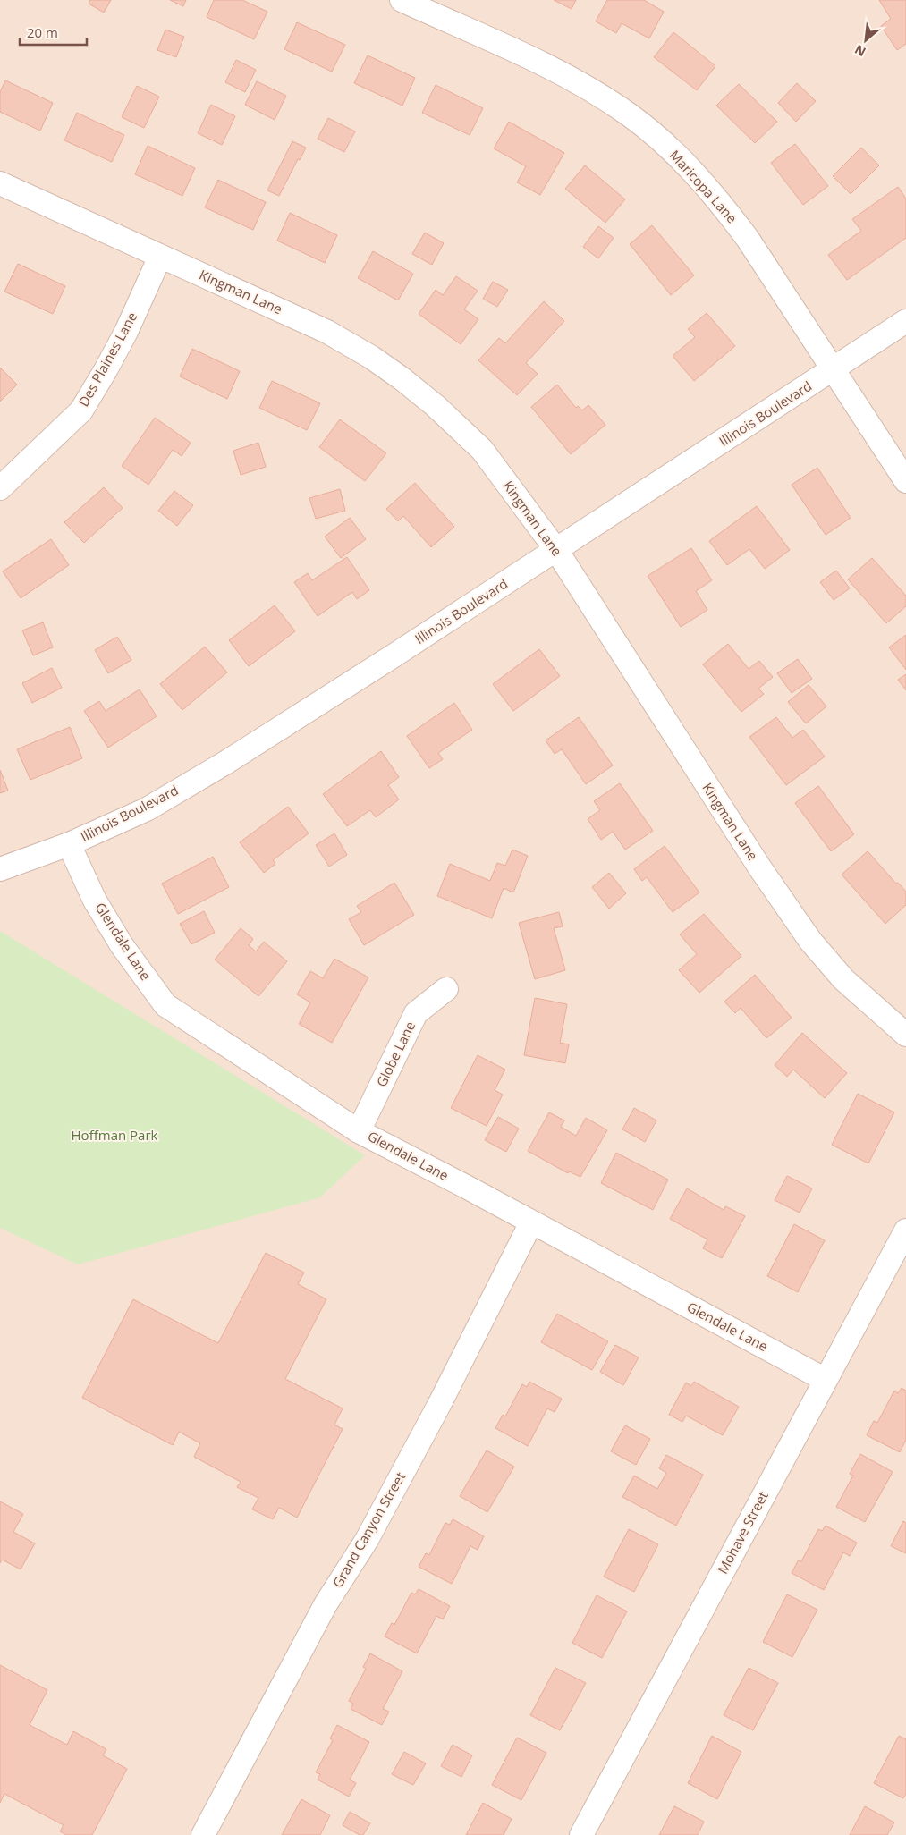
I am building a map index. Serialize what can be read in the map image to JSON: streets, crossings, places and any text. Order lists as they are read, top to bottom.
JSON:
{
  "streets": {
    "street": [
      "Maricopa Lane",
      "Kingman Lane",
      "Des Plaines Lane",
      "Illinois Boulevard",
      "Glendale Lane",
      "Globe Lane",
      "Grand Canyon Street",
      "Mohave Street"
    ]
  },
  "crossings": [
    ["Maricopa Lane", "Illinois Boulevard"],
    ["Kingman Lane", "Des Plaines Lane"],
    ["Kingman Lane", "Illinois Boulevard"],
    ["Illinois Boulevard", "Glendale Lane"],
    ["Glendale Lane", "Globe Lane"],
    ["Glendale Lane", "Grand Canyon Street"],
    ["Glendale Lane", "Mohave Street"]
  ],
  "parks": ["Hoffman Park"],
  "scale_bar": "20 m",
  "north": "bottom left"
}
